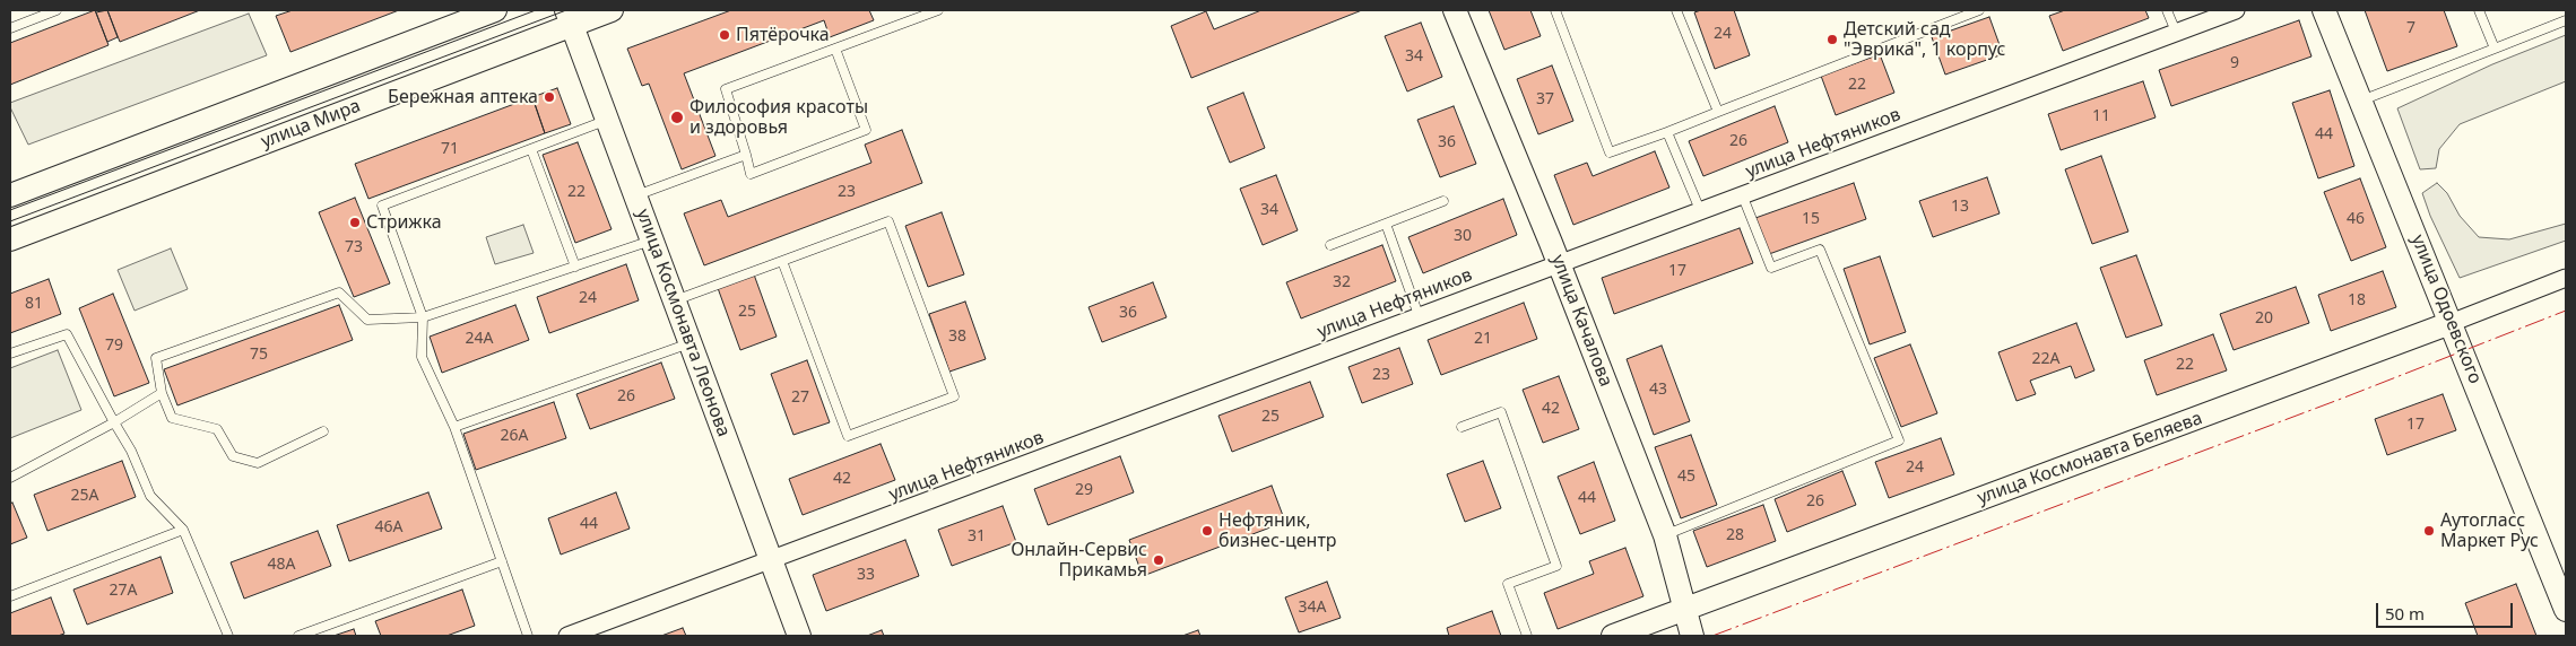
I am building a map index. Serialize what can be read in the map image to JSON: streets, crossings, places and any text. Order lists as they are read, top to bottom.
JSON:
{
  "streets": {
    "street": [
      "улица Мира",
      "улица Нефтяников",
      "улица Одоевского",
      "улица Качалова",
      "улица Космонавта Леонова",
      "улица Космонавта Беляева"
    ]
  },
  "crossings": [
    ["улица Мира", "улица Космонавта Леонова"],
    ["улица Нефтяников", "улица Качалова"],
    ["улица Нефтяников", "улица Космонавта Леонова"],
    ["улица Одоевского", "улица Космонавта Беляева"],
    ["улица Качалова", "улица Космонавта Беляева"]
  ],
  "places": [
    "Пятёрочка",
    "Детский сад \"Эврика\", 1 корпус",
    "Бережная аптека",
    "Философия красоты и здоровья",
    "Стрижка",
    "Нефтяник, бизнес-центр",
    "Аутогласс Маркет Рус",
    "Онлайн-Сервис Прикамья"
  ],
  "house_numbers": [
    "7",
    "24",
    "34",
    "9",
    "22",
    "37",
    "11",
    "44",
    "26",
    "36",
    "71",
    "22",
    "23",
    "13",
    "34",
    "15",
    "46",
    "30",
    "73",
    "17",
    "32",
    "24",
    "18",
    "81",
    "25",
    "36",
    "20",
    "38",
    "24А",
    "21",
    "79",
    "75",
    "22А",
    "22",
    "23",
    "43",
    "26",
    "27",
    "42",
    "25",
    "17",
    "26А",
    "24",
    "45",
    "42",
    "29",
    "25А",
    "44",
    "26",
    "44",
    "46А",
    "28",
    "31",
    "48А",
    "33",
    "27А",
    "34А"
  ],
  "scale_bar": "50 m"
}
